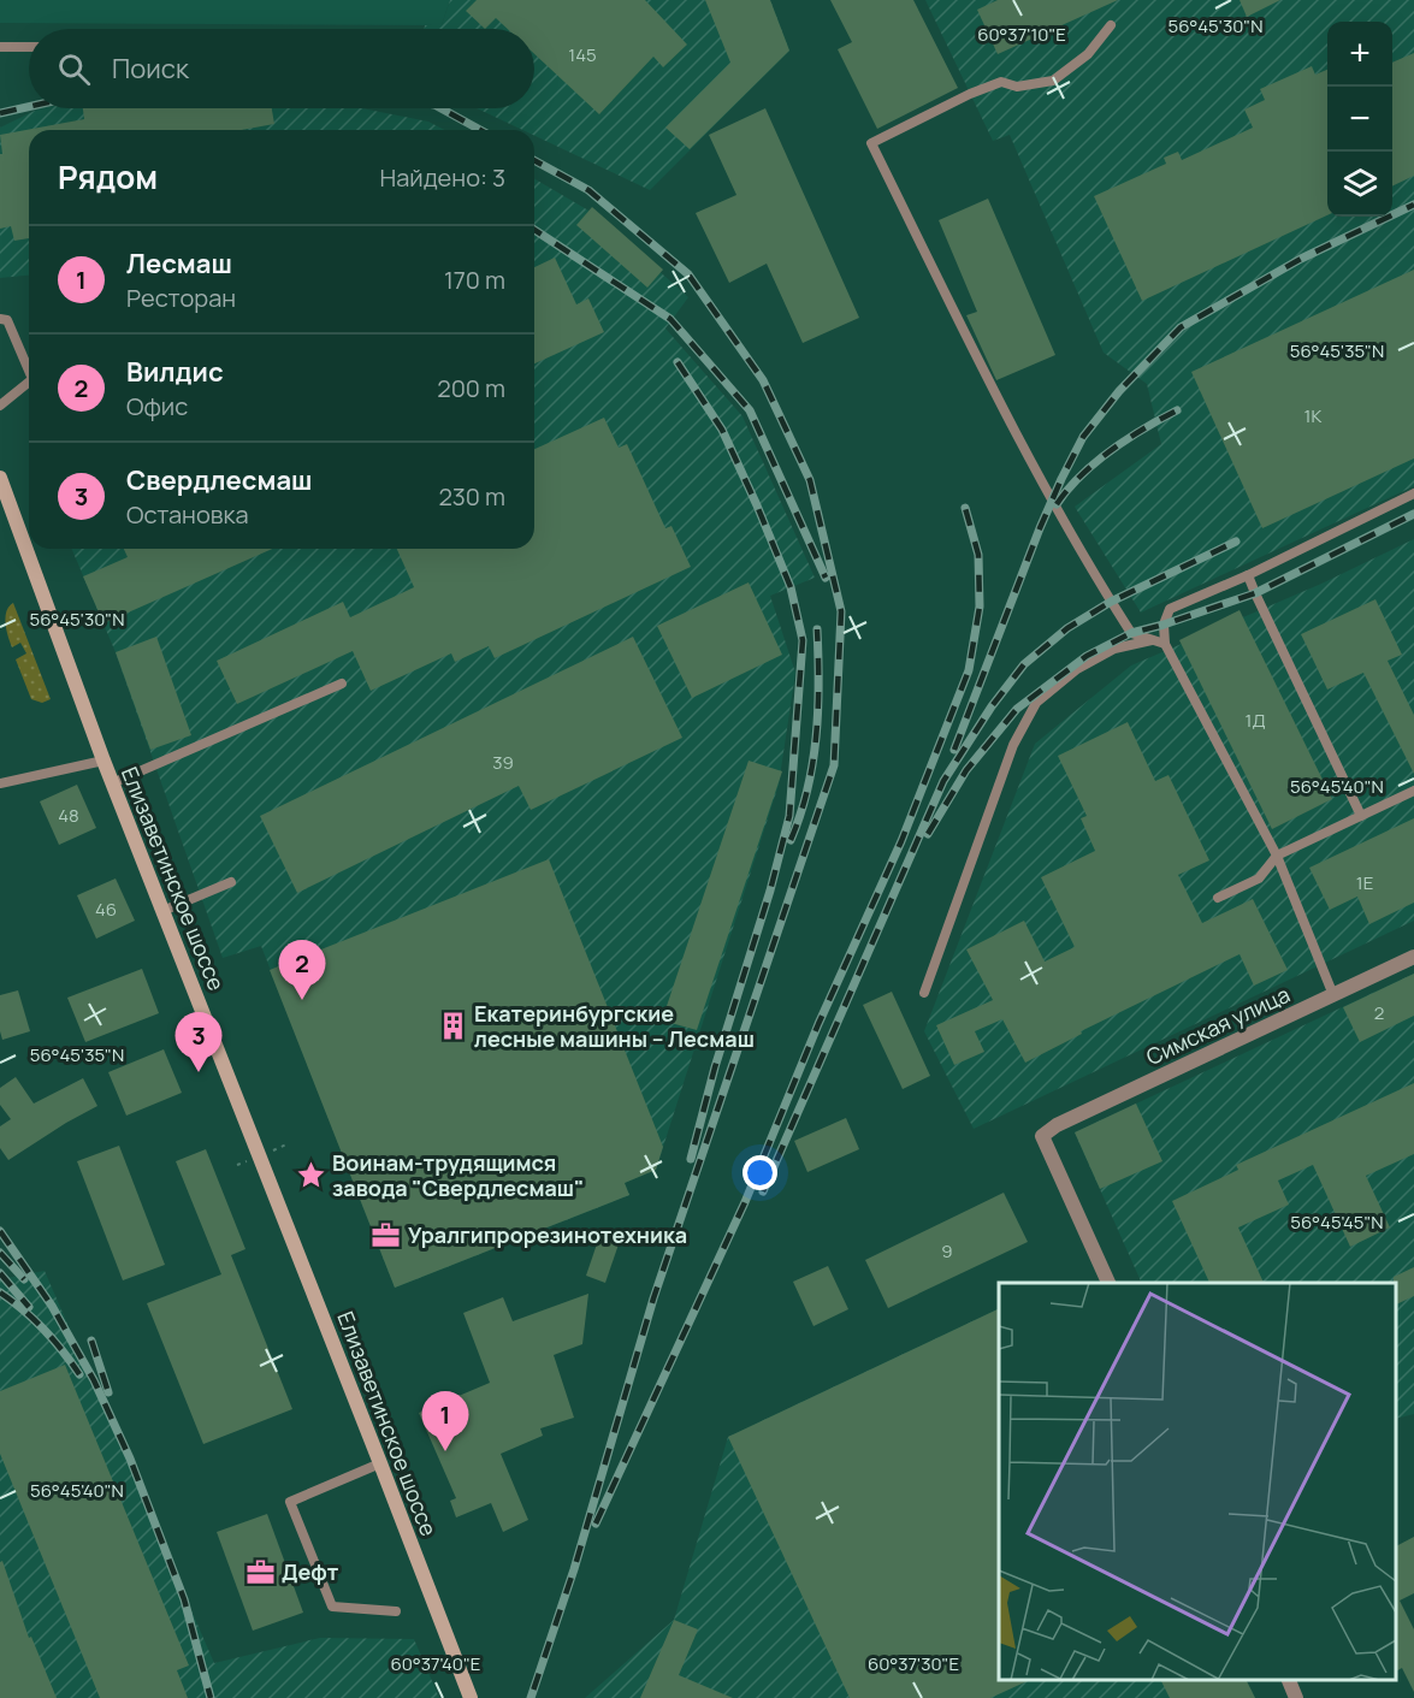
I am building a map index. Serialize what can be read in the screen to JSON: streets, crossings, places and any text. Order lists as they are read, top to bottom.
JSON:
{
  "streets": {
    "main road": ["Елизаветинское шоссе"],
    "street": ["Симская улица"]
  },
  "places": {
    "building": ["Екатеринбургские лесные машины – Лесмаш"],
    "place": ["Воинам-трудящимся завода \"Свердлесмаш\""],
    "office": ["Уралгипрорезинотехника", "Дефт"]
  },
  "house_numbers": [
    "145",
    "1К",
    "1Д",
    "39",
    "48",
    "1Е",
    "46",
    "2",
    "9"
  ],
  "page": {
    "map_buttons": ["+", "−"],
    "search": "Поиск",
    "heading": ["Рядом", "Найдено: 3"],
    "list": [
      {
        "mark": "1",
        "name": "Лесмаш",
        "note": "Ресторан",
        "value": "170 m"
      },
      {
        "mark": "2",
        "name": "Вилдис",
        "note": "Офис",
        "value": "200 m"
      },
      {
        "mark": "3",
        "name": "Свердлесмаш",
        "note": "Остановка",
        "value": "230 m"
      }
    ],
    "pins": ["2", "3", "1"]
  },
  "coordinates": [
    "56°45'30\"N",
    "60°37'10\"E",
    "56°45'35\"N",
    "56°45'40\"N",
    "56°45'45\"N",
    "60°37'40\"E",
    "60°37'30\"E"
  ]
}
